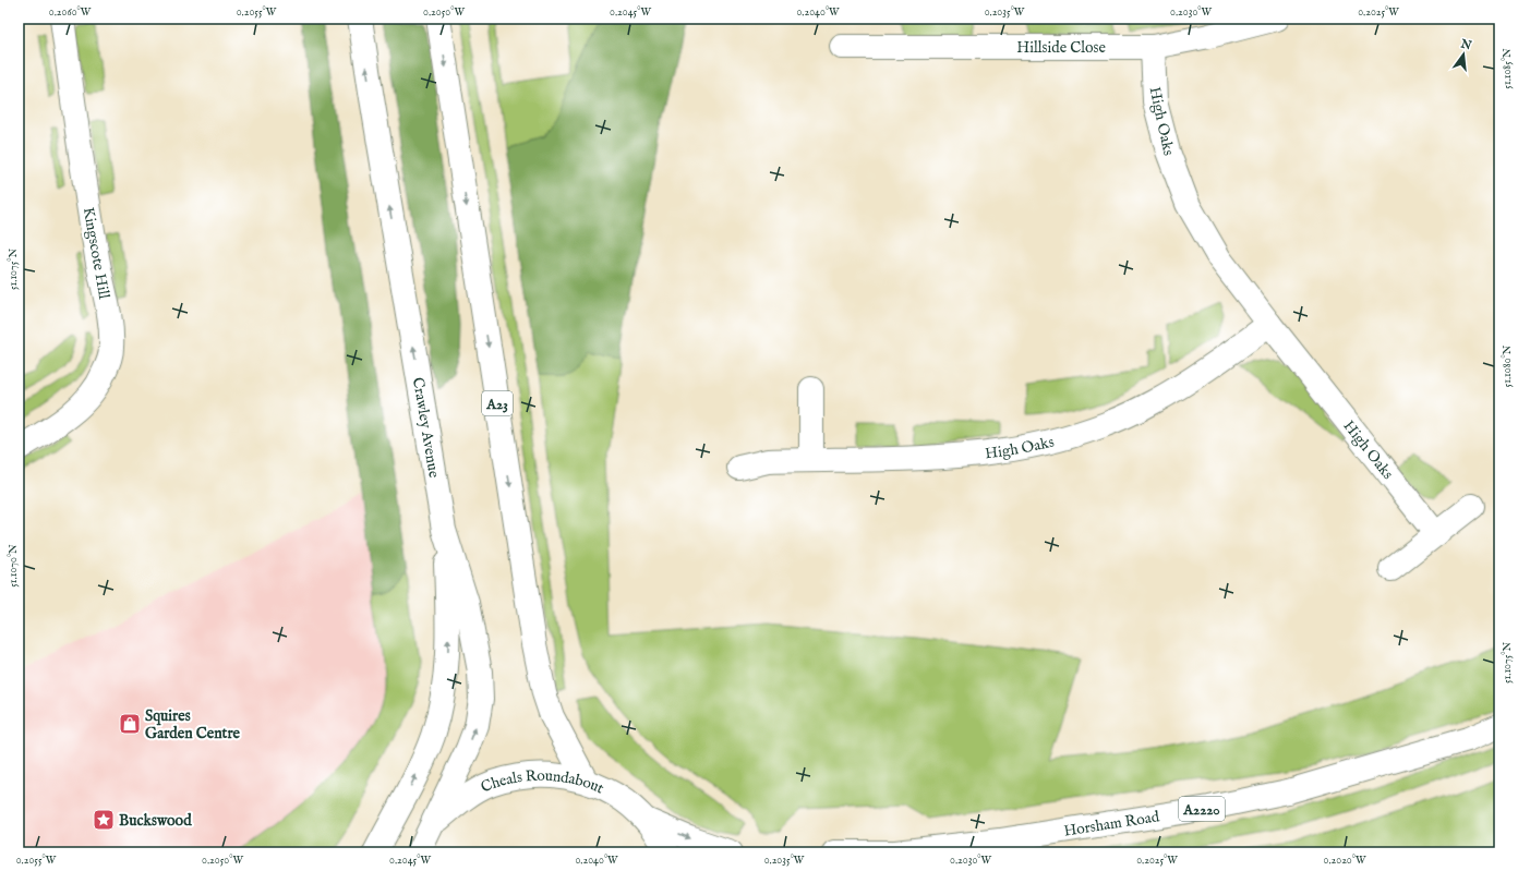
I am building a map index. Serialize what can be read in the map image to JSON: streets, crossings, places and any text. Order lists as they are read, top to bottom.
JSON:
{
  "streets": {
    "main road": [
      "Hillside Close",
      "High Oaks",
      "Kingscote Hill",
      "A23",
      "Crawley Avenue",
      "Cheals Roundabout",
      "A2220",
      "Horsham Road"
    ]
  },
  "crossings": [
    ["Hillside Close", "High Oaks"],
    ["A23", "Cheals Roundabout"],
    ["Crawley Avenue", "Cheals Roundabout"]
  ],
  "places": {
    "shop": ["Squires Garden Centre"],
    "place": ["Buckswood"]
  },
  "north": "top",
  "coordinates": [
    "0.2060°W",
    "0.2055°W",
    "0.2050°W",
    "0.2045°W",
    "0.2040°W",
    "0.2035°W",
    "0.2030°W",
    "0.2025°W",
    "51.1085°N",
    "51.1075°N",
    "51.1080°N",
    "51.1070°N",
    "0.2020°W"
  ]
}
